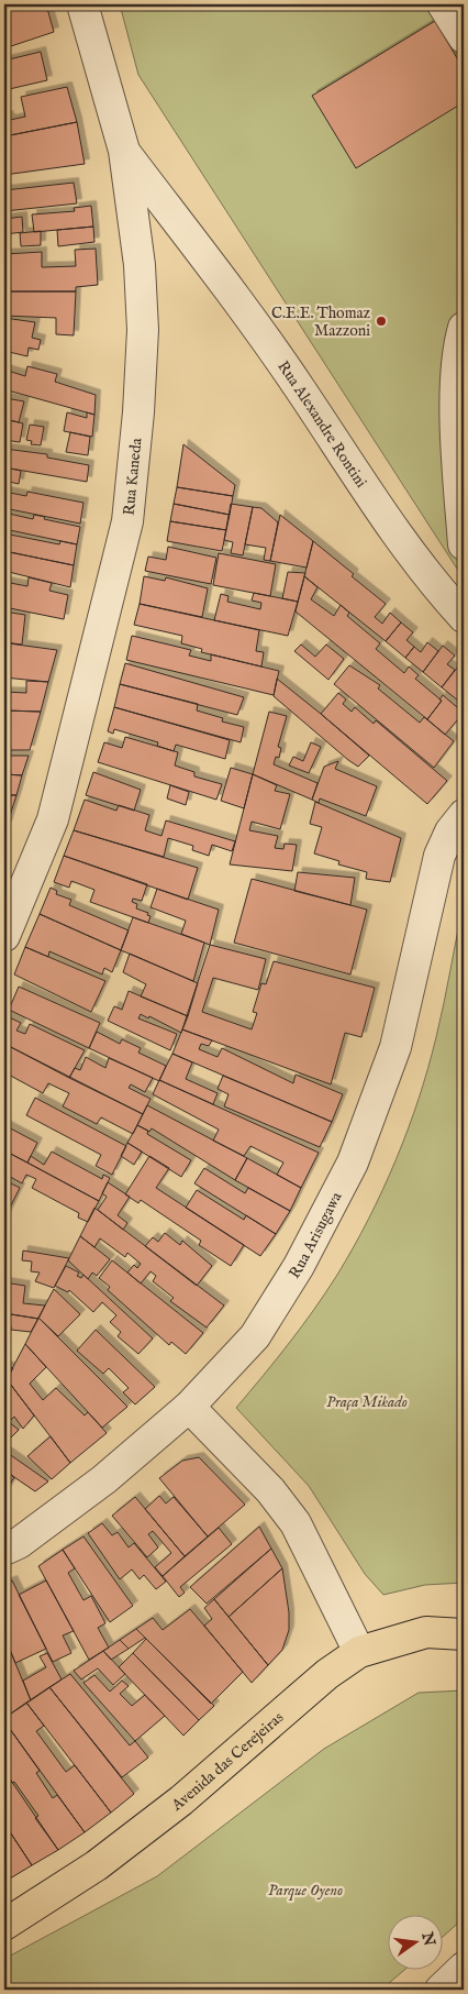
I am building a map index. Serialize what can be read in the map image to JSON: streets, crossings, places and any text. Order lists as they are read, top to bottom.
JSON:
{
  "streets": {
    "main road": ["Avenida das Cerejeiras"],
    "street": ["Rua Alexandre Rontini", "Rua Kaneda", "Rua Arisugawa"]
  },
  "crossings": [
    ["Rua Alexandre Rontini", "Rua Kaneda"]
  ],
  "parks": ["Praça Mikado", "Parque Oyeno"],
  "places": ["C.E.E. Thomaz Mazzoni"],
  "north": "right"
}
